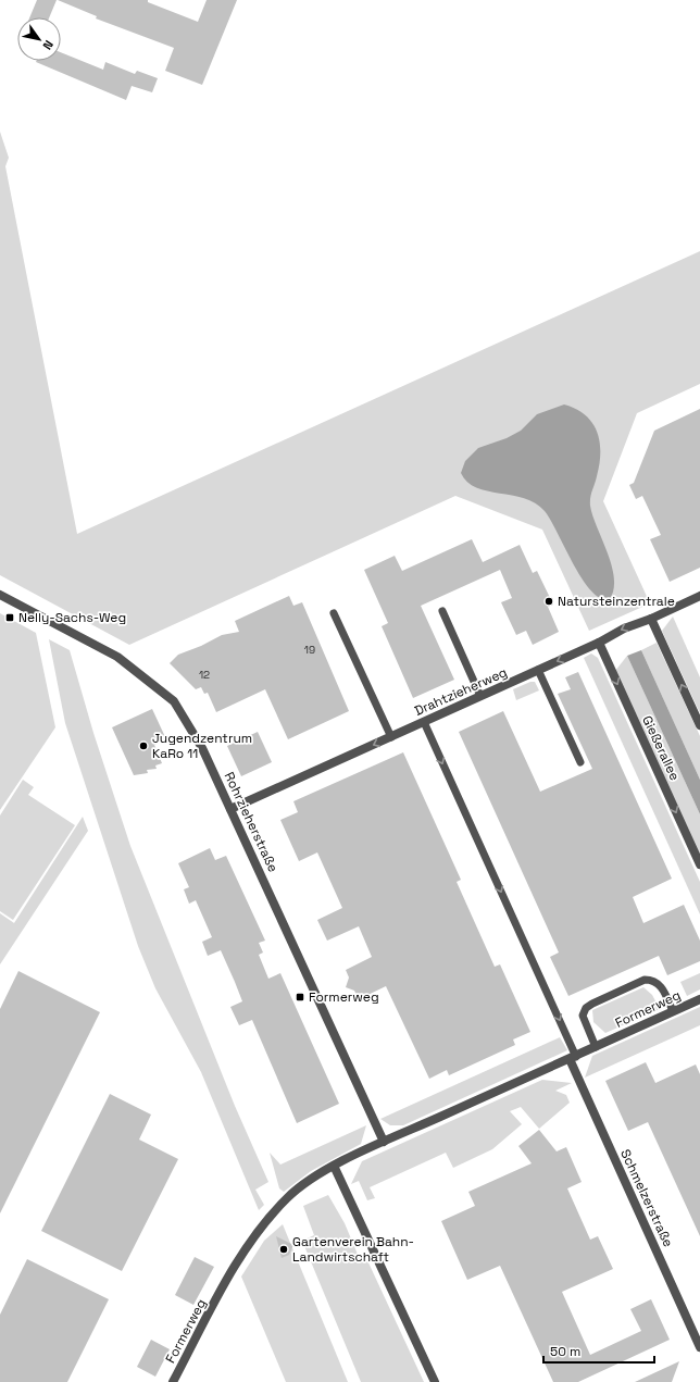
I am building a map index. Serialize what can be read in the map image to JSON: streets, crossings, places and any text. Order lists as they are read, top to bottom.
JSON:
{
  "streets": {
    "street": [
      "Drahtzieherweg",
      "Gießerallee",
      "Rohrzieherstraße",
      "Formerweg",
      "Schmelzerstraße"
    ]
  },
  "crossings": [
    ["Drahtzieherweg", "Gießerallee"],
    ["Drahtzieherweg", "Rohrzieherstraße"],
    ["Rohrzieherstraße", "Formerweg"],
    ["Formerweg", "Schmelzerstraße"]
  ],
  "one_way": ["Drahtzieherweg"],
  "places": {
    "other": ["Natursteinzentrale", "Jugendzentrum KaRo 11", "Gartenverein Bahn- Landwirtschaft"],
    "transit": ["Nelly-Sachs-Weg", "Formerweg"]
  },
  "house_numbers": ["19", "12"],
  "scale_bar": "50 m",
  "north": "bottom right"
}
